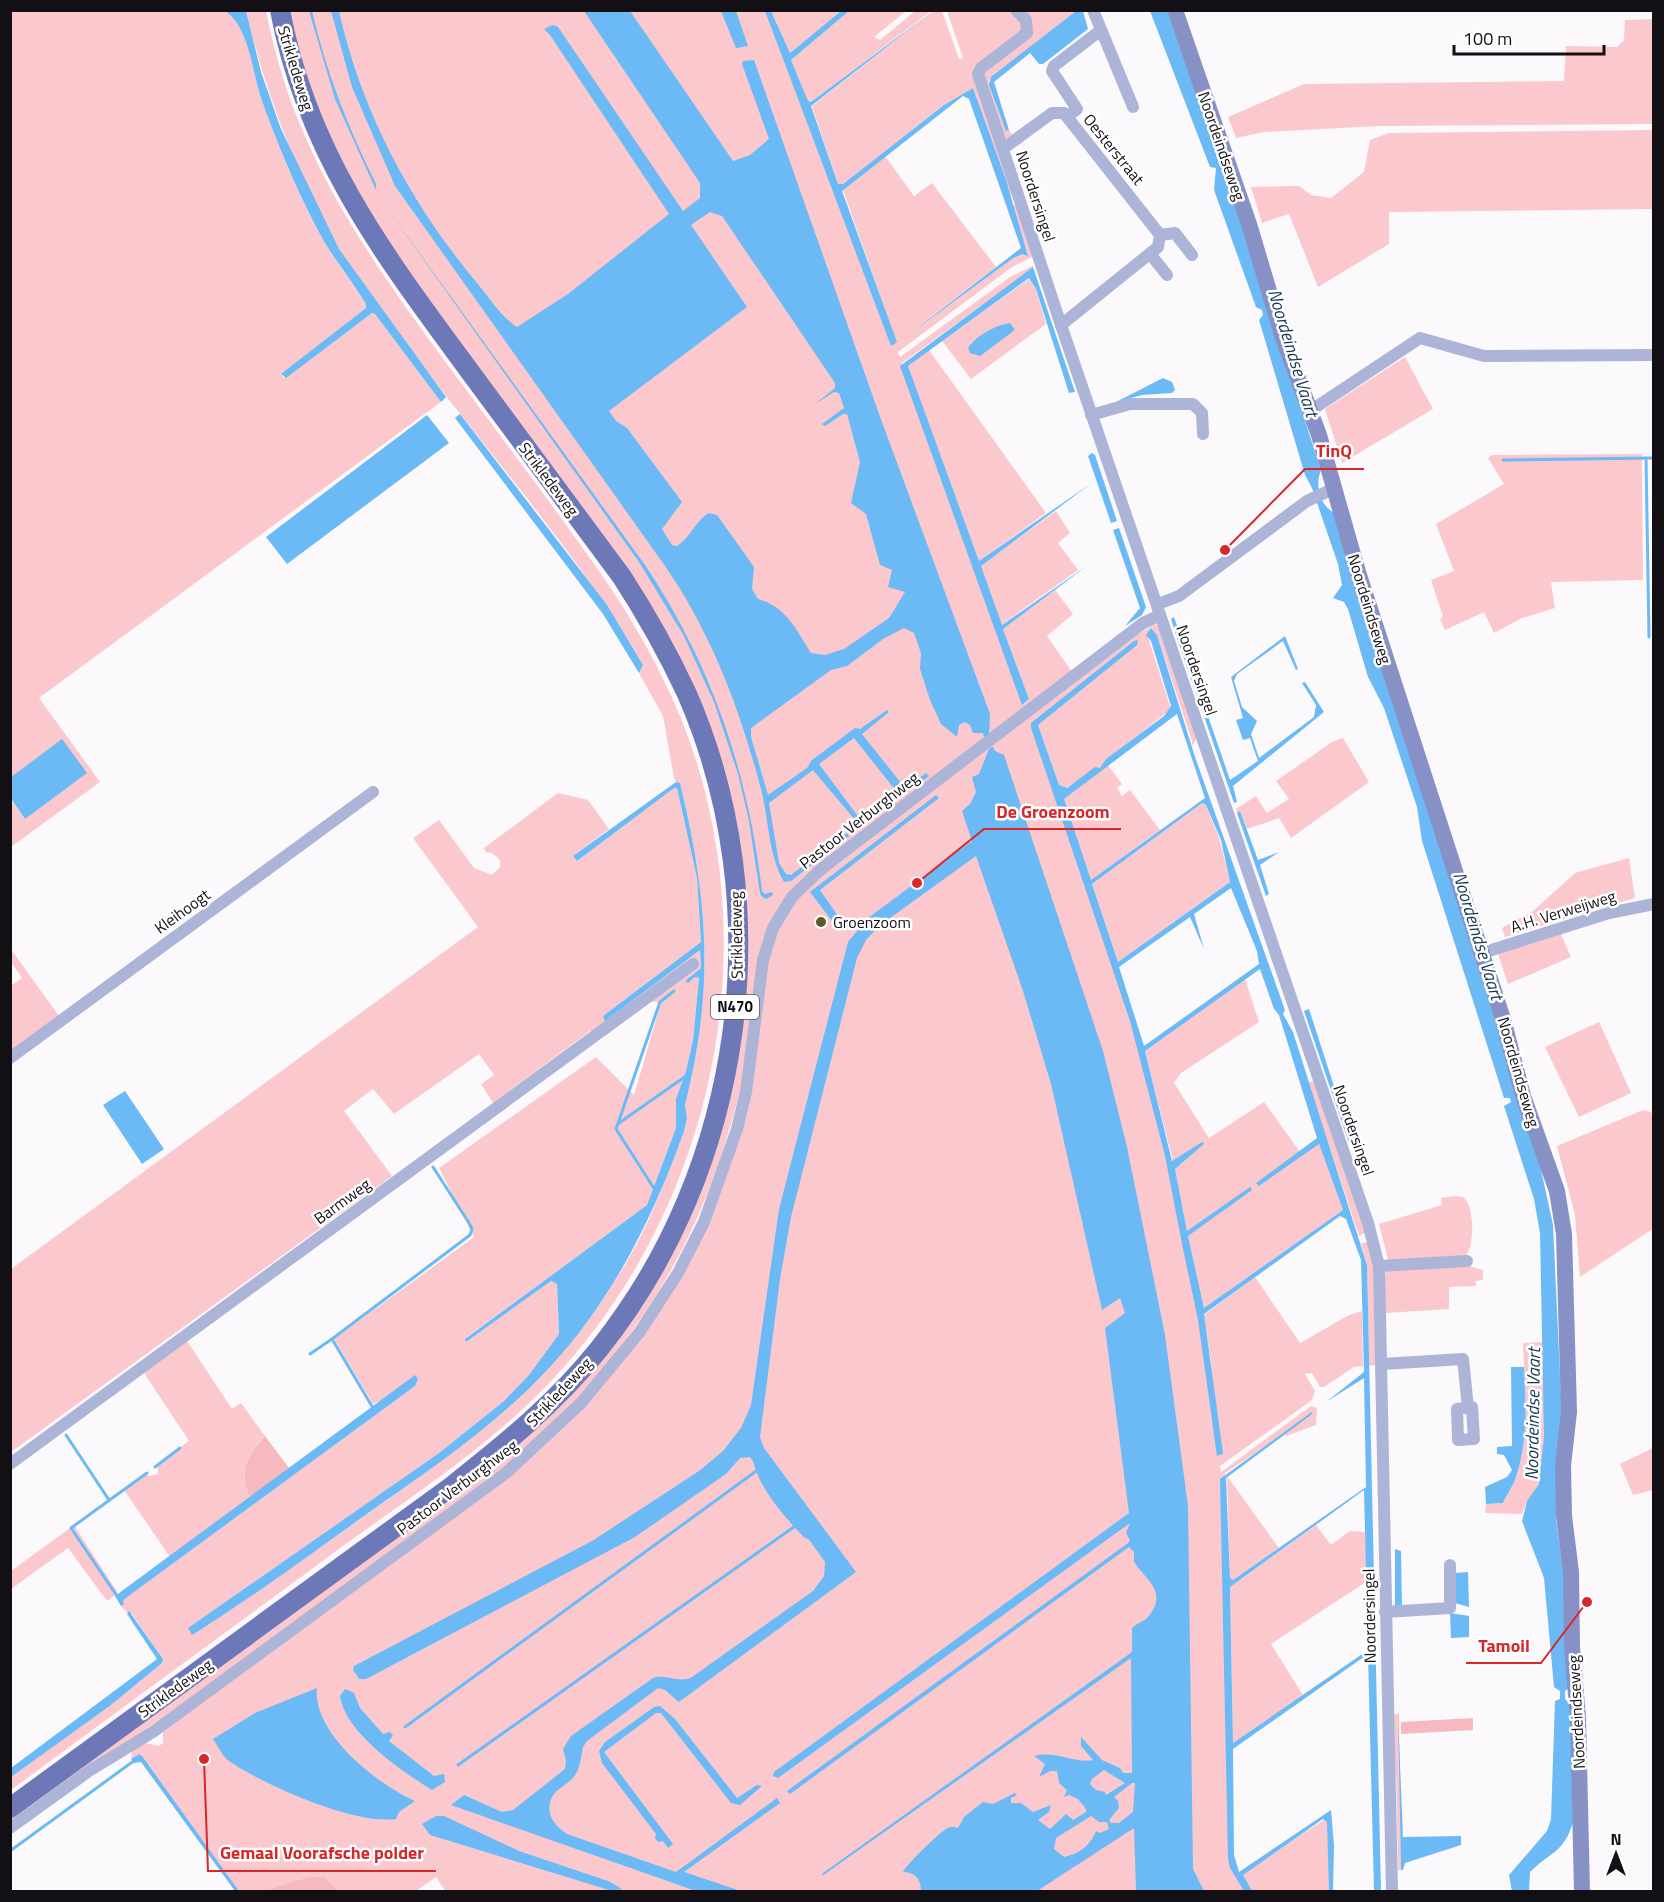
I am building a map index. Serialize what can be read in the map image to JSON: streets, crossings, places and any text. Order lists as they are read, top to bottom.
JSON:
{
  "streets": {
    "main road": ["Strikledeweg", "N470"],
    "street": [
      "Noordeindseweg",
      "Oesterstraat",
      "Noordersingel",
      "Pastoor Verburghweg",
      "Kleihoogt",
      "A.H. Verweijweg",
      "Barmweg"
    ]
  },
  "crossings": [
    ["Noordeindseweg", "Pastoor Verburghweg"],
    ["Noordeindseweg", "A.H. Verweijweg"],
    ["Oesterstraat", "Noordersingel"],
    ["Noordersingel", "Pastoor Verburghweg"]
  ],
  "water": ["Noordeindse Vaart"],
  "places": [
    "TinQ",
    "De Groenzoom",
    "Groenzoom",
    "Tamoil",
    "Gemaal Voorafsche polder"
  ],
  "scale_bar": "100 m",
  "north": "top"
}
